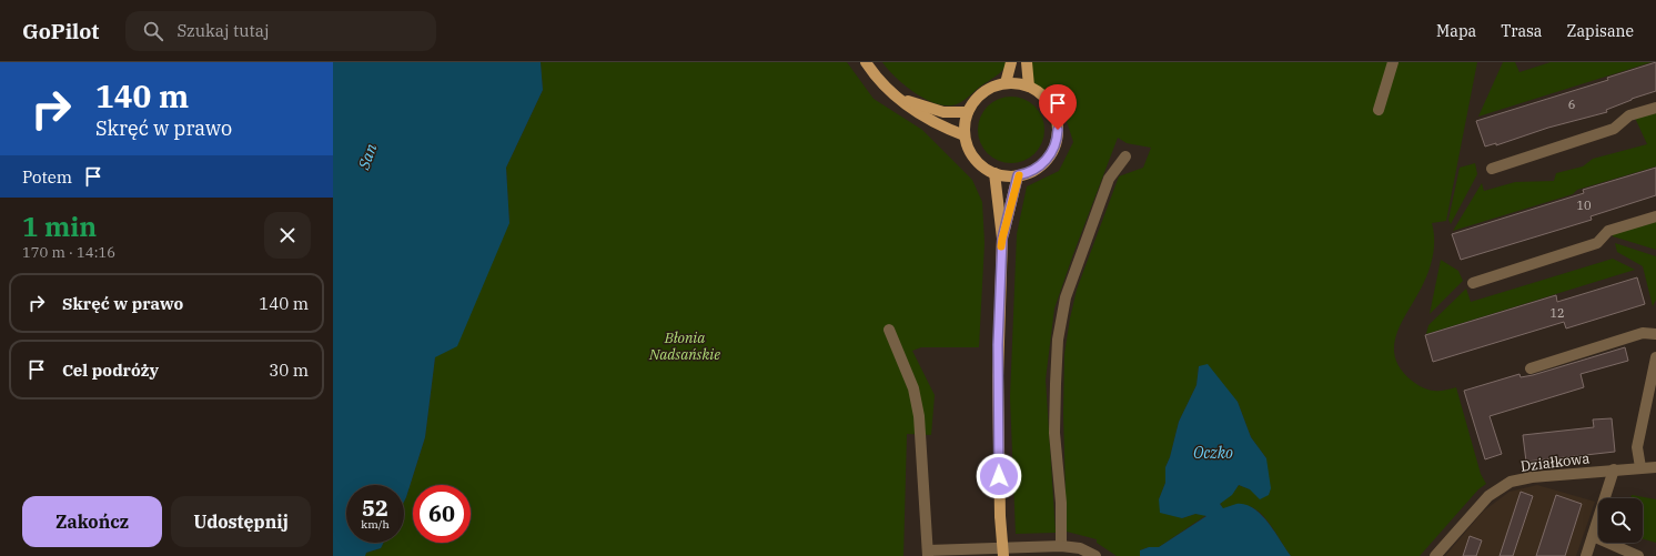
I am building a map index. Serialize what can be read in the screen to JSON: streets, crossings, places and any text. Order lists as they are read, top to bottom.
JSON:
{
  "streets": {
    "street": ["Działkowa"]
  },
  "water": ["San", "Oczko"],
  "parks": ["Błonia Nadsańskie"],
  "house_numbers": ["6", "10", "12"],
  "page": {
    "header": "GoPilot",
    "search": "Szukaj tutaj",
    "nav": ["Mapa", "Trasa", "Zapisane"],
    "turn": ["140 m", "Skręć w prawo"],
    "then": "Potem",
    "heading": ["1 min", "170 m · 14:16"],
    "list": [
      {
        "name": "Skręć w prawo",
        "value": "140 m"
      },
      {
        "name": "Cel podróży",
        "value": "30 m"
      }
    ],
    "speed": "52 km/h",
    "limit": "60",
    "buttons": ["Zakończ", "Udostępnij"]
  }
}
